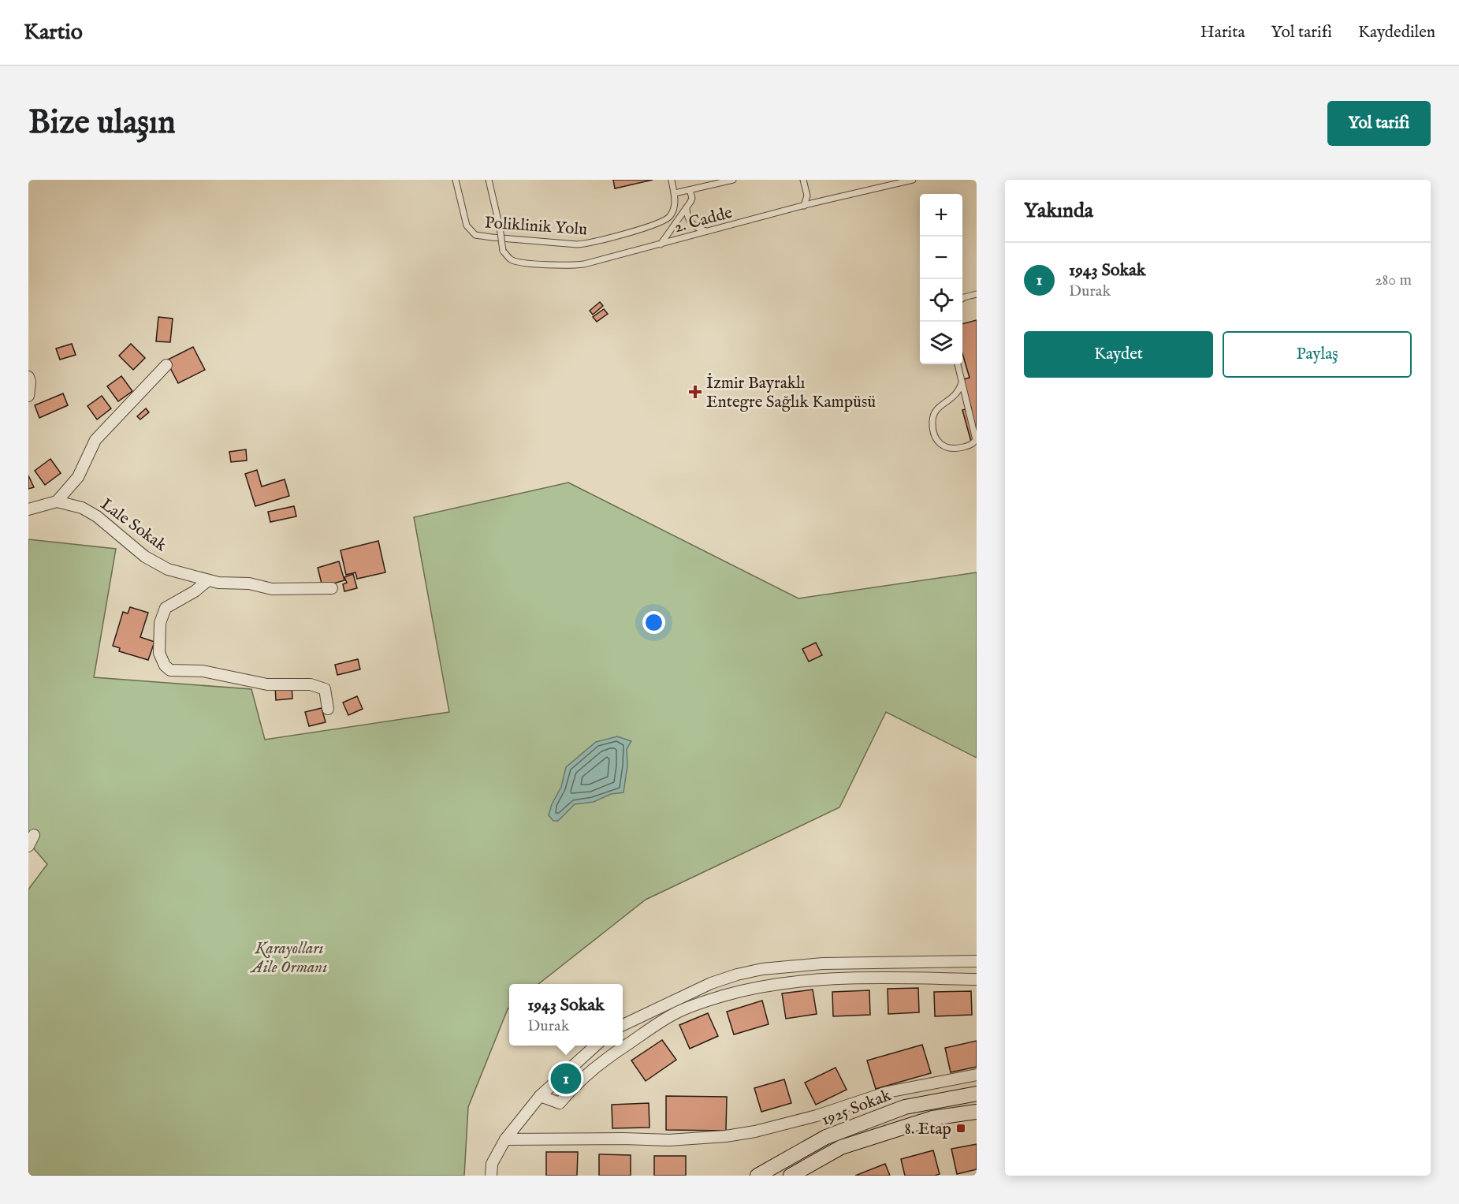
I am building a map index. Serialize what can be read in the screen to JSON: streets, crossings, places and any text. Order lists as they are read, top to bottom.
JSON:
{
  "streets": {
    "main road": ["1925 Sokak"],
    "street": ["Lale Sokak"],
    "lane": ["2. Cadde", "Poliklinik Yolu"]
  },
  "crossings": [
    ["2. Cadde", "Poliklinik Yolu"]
  ],
  "parks": ["Karayolları Aile Ormanı"],
  "places": {
    "health": ["İzmir Bayraklı Entegre Sağlık Kampüsü"],
    "transit": ["8. Etap"]
  },
  "page": {
    "header": "Kartio",
    "nav": ["Harita", "Yol tarifi", "Kaydedilen"],
    "buttons": [
      "Yol tarifi",
      ["Kaydet", "Paylaş"]
    ],
    "title": "Bize ulaşın",
    "heading": "Yakında",
    "map_buttons": ["+", "−"],
    "list": [
      {
        "mark": "1",
        "name": "1943 Sokak",
        "note": "Durak",
        "value": "280 m"
      }
    ],
    "popup": ["1943 Sokak", "Durak"],
    "pins": "1"
  }
}
